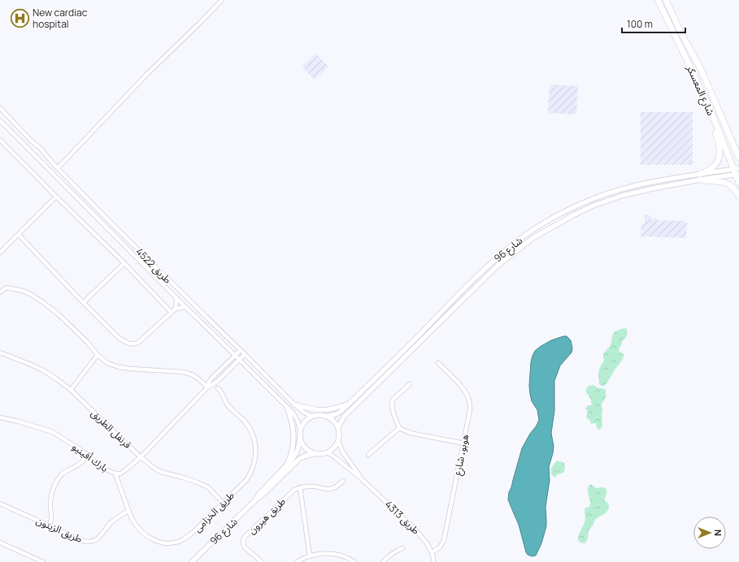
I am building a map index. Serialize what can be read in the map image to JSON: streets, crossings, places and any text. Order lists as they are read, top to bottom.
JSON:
{
  "streets": {
    "main road": ["شارع المعسكر"],
    "street": [
      "شارع 96",
      "طريق 4522",
      "قرنفل الطريق",
      "هوبو، شارع",
      "بارك أفينيو",
      "طريق الخزامى",
      "طريق هيرون",
      "طريق 4313",
      "طريق الزيتون"
    ]
  },
  "crossings": [
    ["شارع المعسكر", "شارع 96"],
    ["شارع 96", "طريق 4522"],
    ["شارع 96", "طريق 4313"],
    ["طريق 4522", "بارك أفينيو"],
    ["طريق 4522", "طريق 4313"],
    ["قرنفل الطريق", "بارك أفينيو"],
    ["قرنفل الطريق", "طريق الخزامى"],
    ["هوبو، شارع", "طريق 4313"],
    ["بارك أفينيو", "طريق الخزامى"],
    ["بارك أفينيو", "طريق الزيتون"],
    ["طريق الخزامى", "طريق الزيتون"]
  ],
  "places": {
    "hospital": ["New cardiac hospital"]
  },
  "scale_bar": "100 m",
  "north": "right"
}
